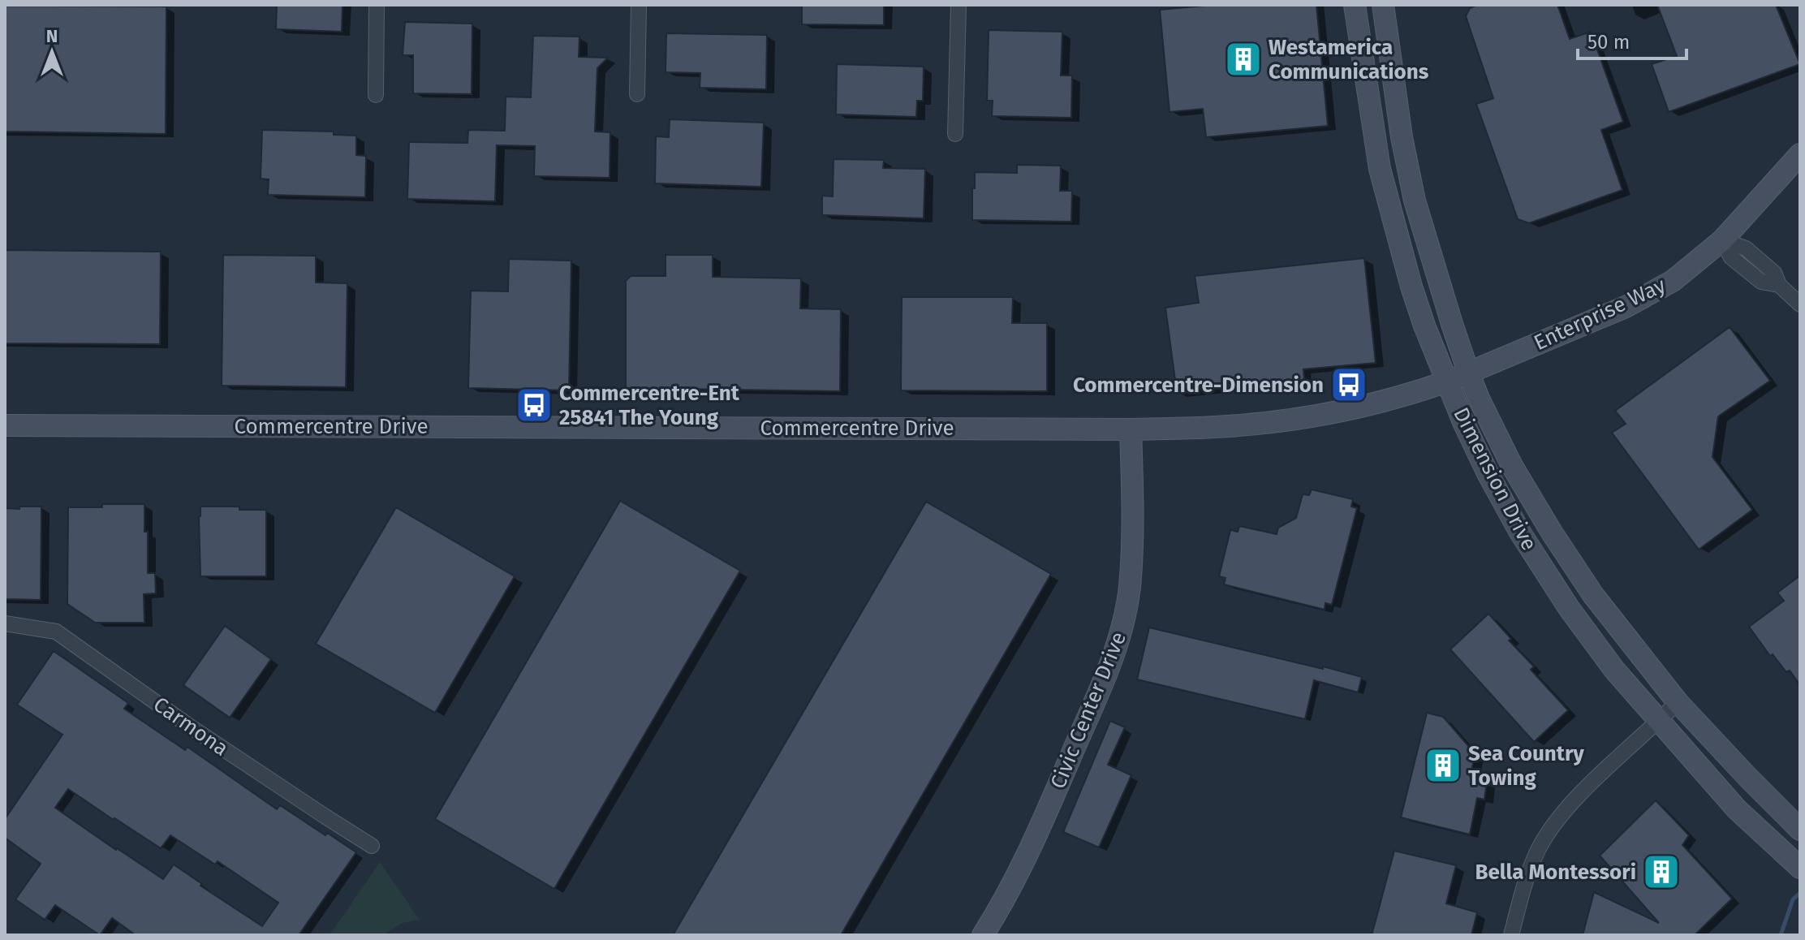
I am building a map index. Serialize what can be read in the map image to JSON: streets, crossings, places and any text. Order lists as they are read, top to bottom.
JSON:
{
  "streets": {
    "street": [
      "Enterprise Way",
      "Commercentre Drive",
      "Dimension Drive",
      "Civic Center Drive",
      "Carmona"
    ]
  },
  "crossings": [
    ["Enterprise Way", "Commercentre Drive"],
    ["Enterprise Way", "Dimension Drive"],
    ["Commercentre Drive", "Dimension Drive"],
    ["Commercentre Drive", "Civic Center Drive"]
  ],
  "places": {
    "building": ["Westamerica Communications", "Sea Country Towing", "Bella Montessori"],
    "bus stop": ["Commercentre-Dimension", "Commercentre-Ent 25841 The Young"]
  },
  "scale_bar": "50 m",
  "north": "top"
}
